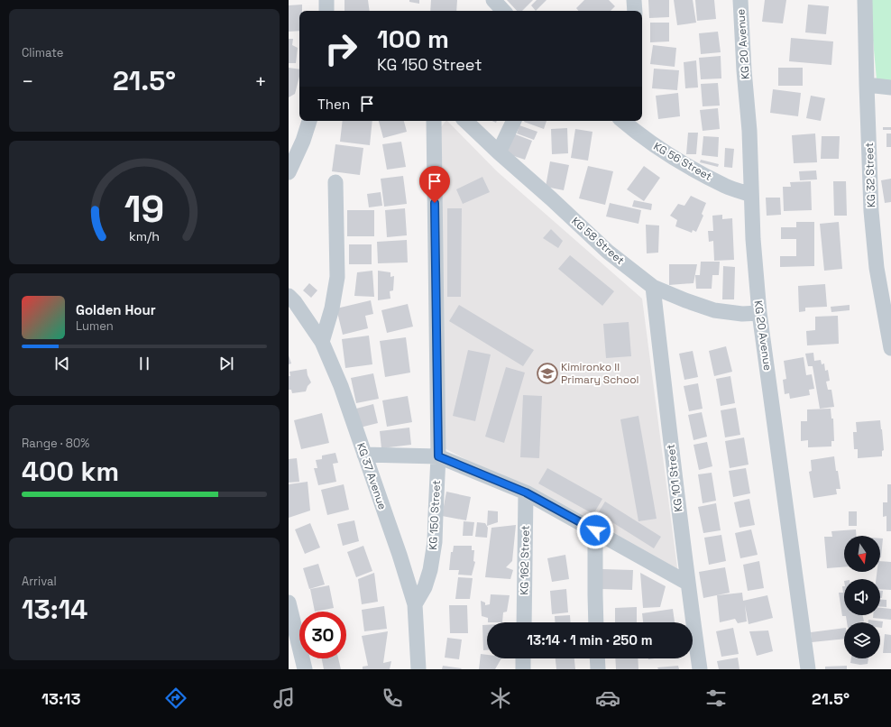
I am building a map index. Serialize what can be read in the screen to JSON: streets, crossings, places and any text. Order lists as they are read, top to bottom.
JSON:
{
  "streets": {
    "street": [
      "KG 20 Avenue",
      "KG 56 Street",
      "KG 32 Street",
      "KG 58 Street",
      "KG 37 Avenue",
      "KG 101 Street",
      "KG 150 Street",
      "KG 162 Street"
    ]
  },
  "crossings": [
    ["KG 20 Avenue", "KG 56 Street"],
    ["KG 20 Avenue", "KG 58 Street"],
    ["KG 58 Street", "KG 101 Street"],
    ["KG 37 Avenue", "KG 150 Street"]
  ],
  "places": {
    "school or university": ["Kimironko II Primary School"]
  },
  "north": "bottom",
  "page": {
    "tile": [
      "Climate",
      ["Range · 80%", "400 km"],
      ["Arrival", "13:14"]
    ],
    "turn": ["100 m", "KG 150 Street"],
    "heat": ["−", "21.5°", "+"],
    "then": "Then",
    "song": ["Golden Hour", "Lumen"],
    "limit": "30",
    "trip": "13:14 · 1 min · 250 m",
    "tabs": ["13:13", "21.5°"],
    "gauge": ["19", "km/h"]
  }
}
